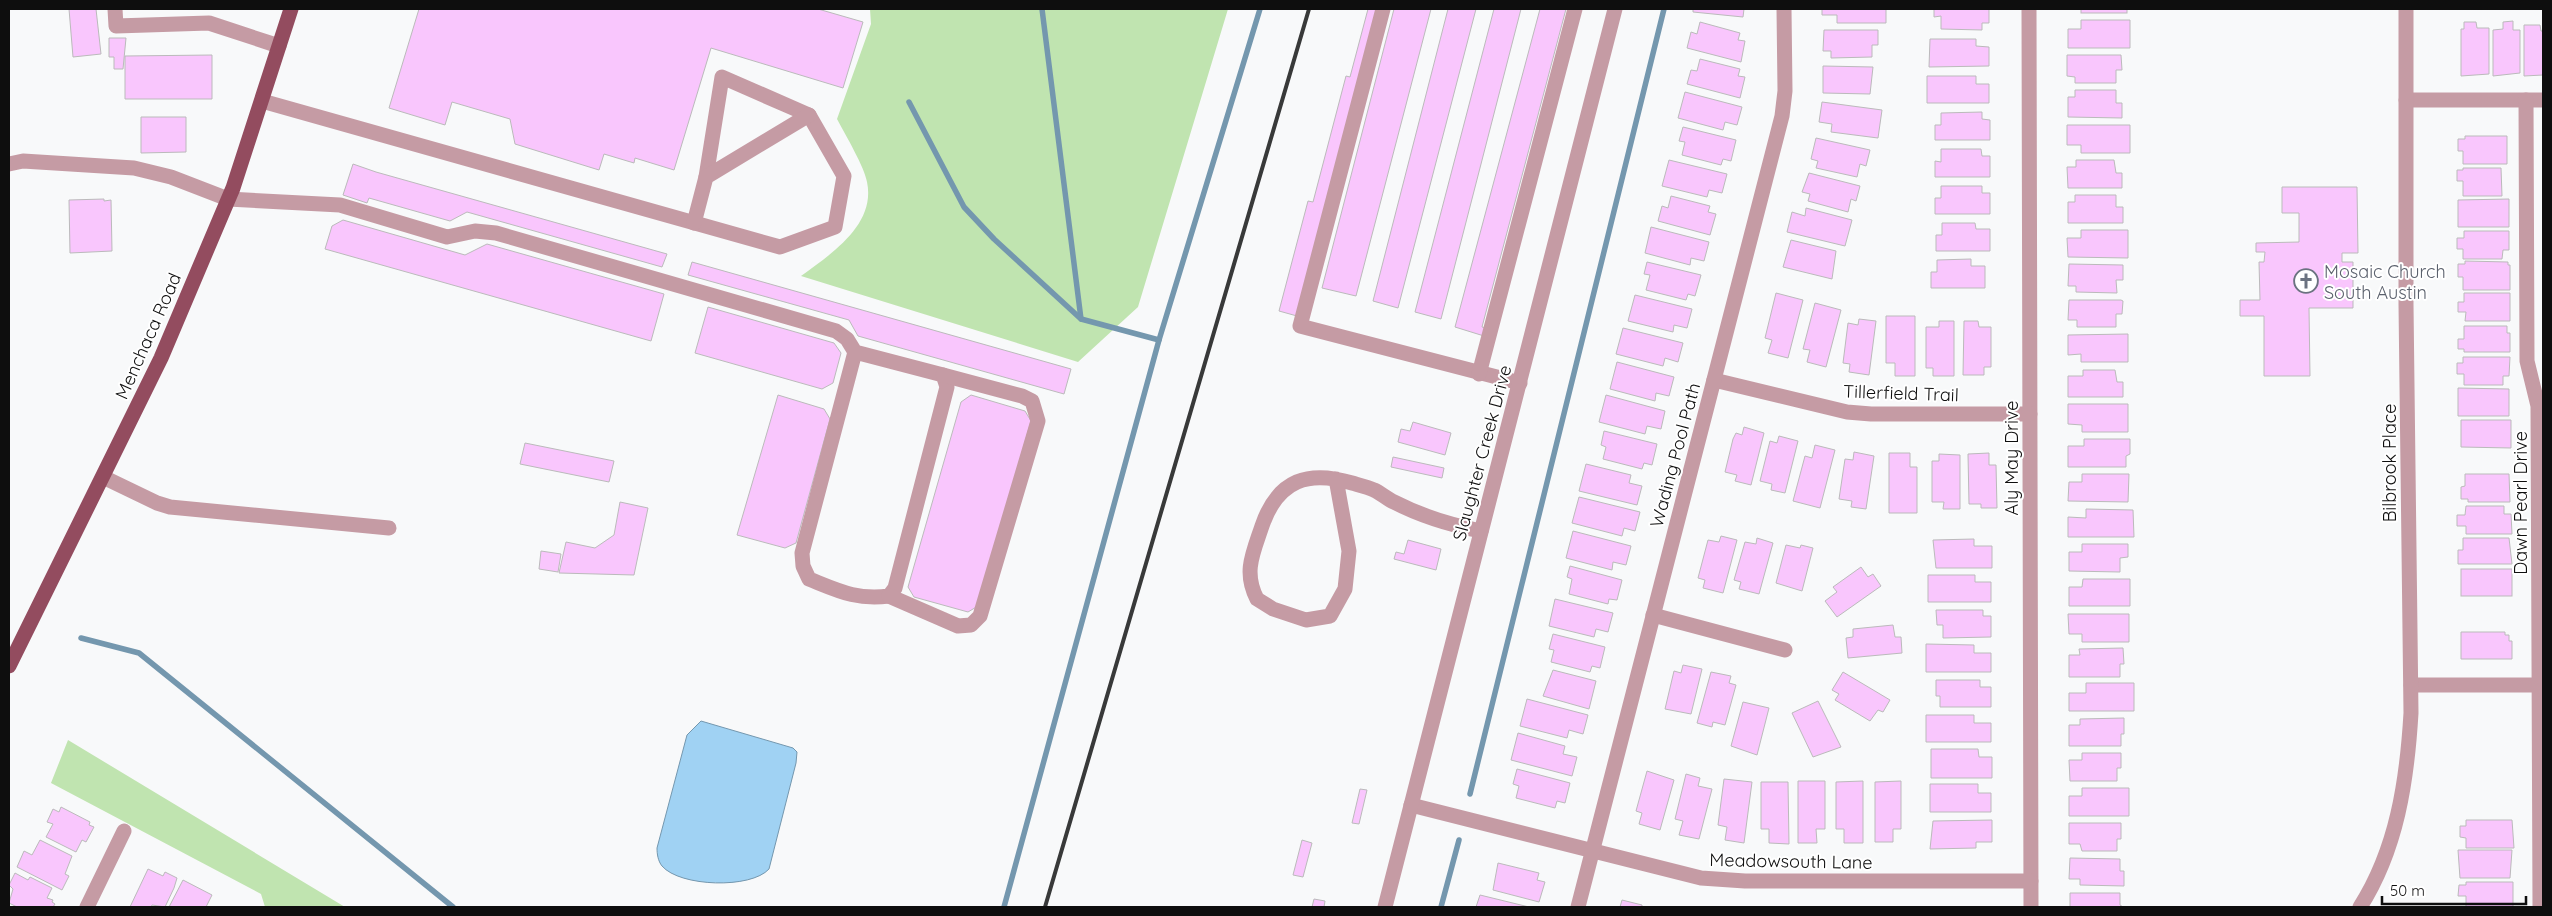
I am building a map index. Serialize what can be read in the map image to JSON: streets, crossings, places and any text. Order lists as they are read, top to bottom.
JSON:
{
  "streets": {
    "main road": ["Menchaca Road"],
    "street": [
      "Tillerfield Trail",
      "Slaughter Creek Drive",
      "Wading Pool Path",
      "Aly May Drive",
      "Bilbrook Place",
      "Dawn Pearl Drive",
      "Meadowsouth Lane"
    ]
  },
  "crossings": [
    ["Tillerfield Trail", "Wading Pool Path"],
    ["Tillerfield Trail", "Aly May Drive"],
    ["Slaughter Creek Drive", "Meadowsouth Lane"],
    ["Wading Pool Path", "Meadowsouth Lane"],
    ["Aly May Drive", "Meadowsouth Lane"]
  ],
  "places": {
    "church": ["Mosaic Church South Austin"]
  },
  "scale_bar": "50 m"
}
